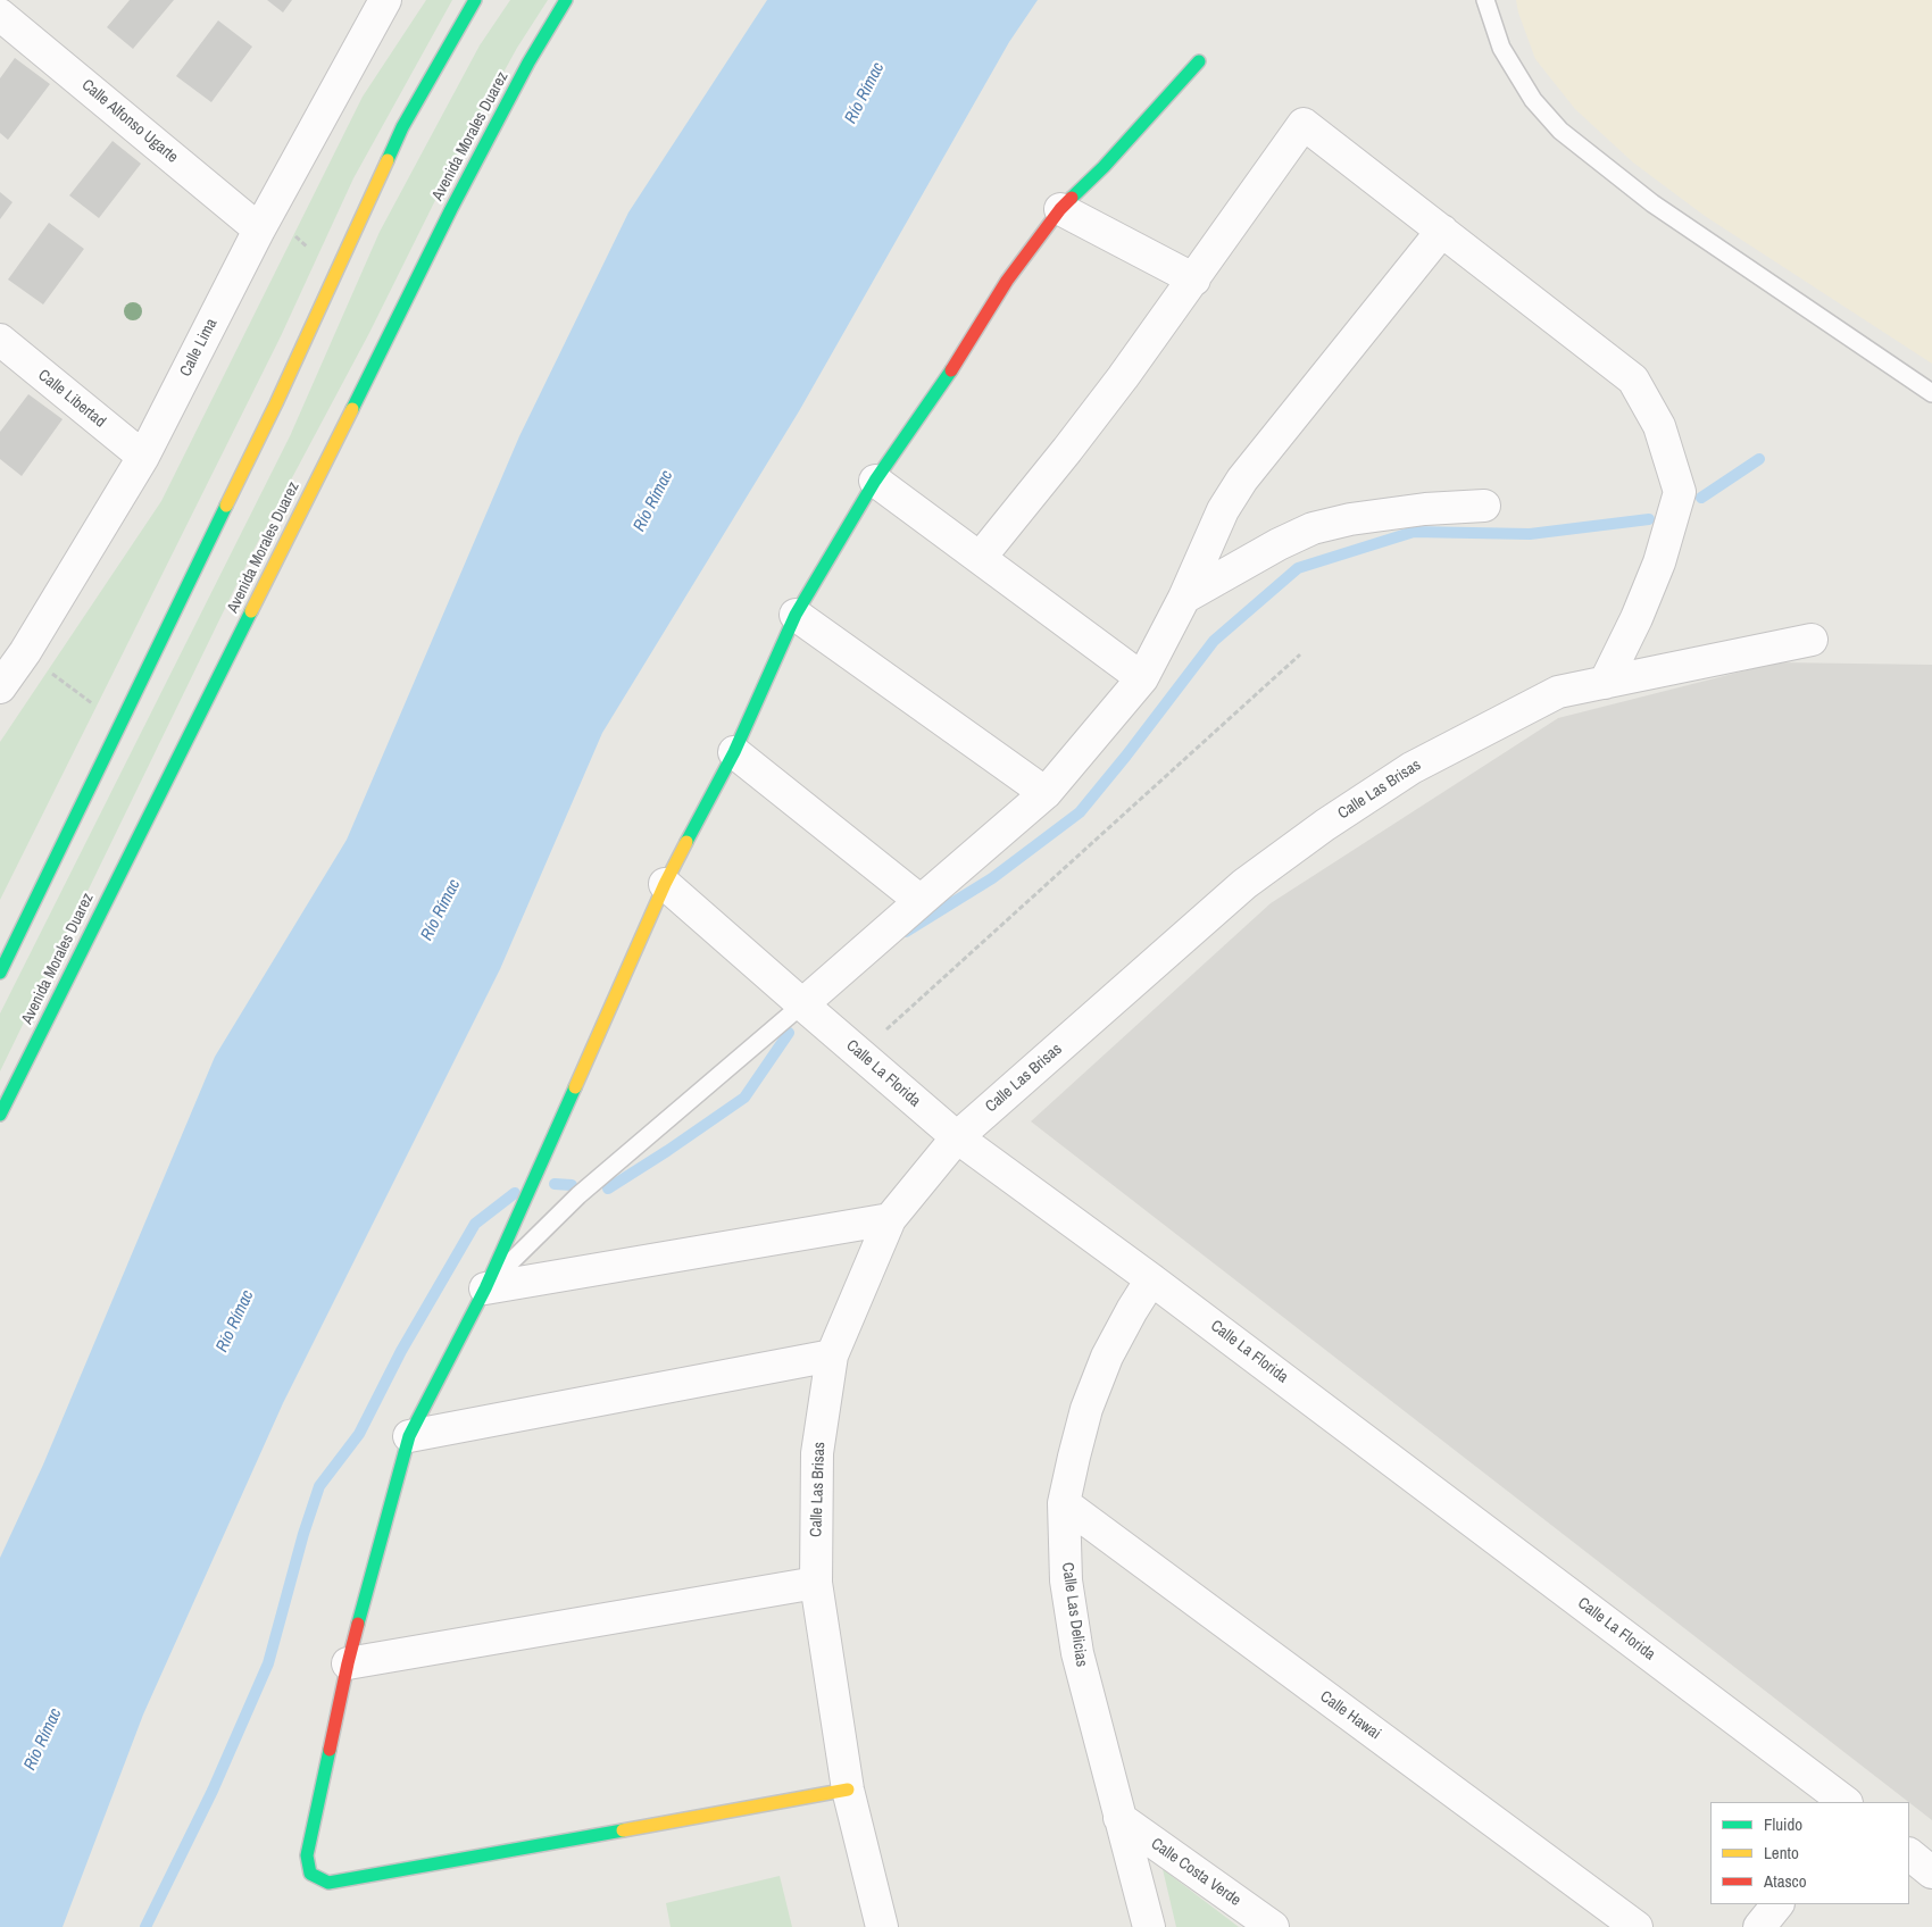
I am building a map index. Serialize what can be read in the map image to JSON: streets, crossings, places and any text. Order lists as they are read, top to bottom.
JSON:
{
  "streets": {
    "main road": ["Avenida Morales Duarez"],
    "street": [
      "Calle Alfonso Ugarte",
      "Calle Lima",
      "Calle Libertad",
      "Calle Las Brisas",
      "Calle La Florida",
      "Calle Las Delicias",
      "Calle Hawai",
      "Calle Costa Verde"
    ]
  },
  "crossings": [
    ["Calle Alfonso Ugarte", "Calle Lima"],
    ["Calle Lima", "Calle Libertad"],
    ["Calle Las Brisas", "Calle La Florida"],
    ["Calle La Florida", "Calle Las Delicias"],
    ["Calle Las Delicias", "Calle Hawai"],
    ["Calle Las Delicias", "Calle Costa Verde"]
  ],
  "water": ["Río Rímac"],
  "legend": ["Fluido", "Lento", "Atasco"]
}
